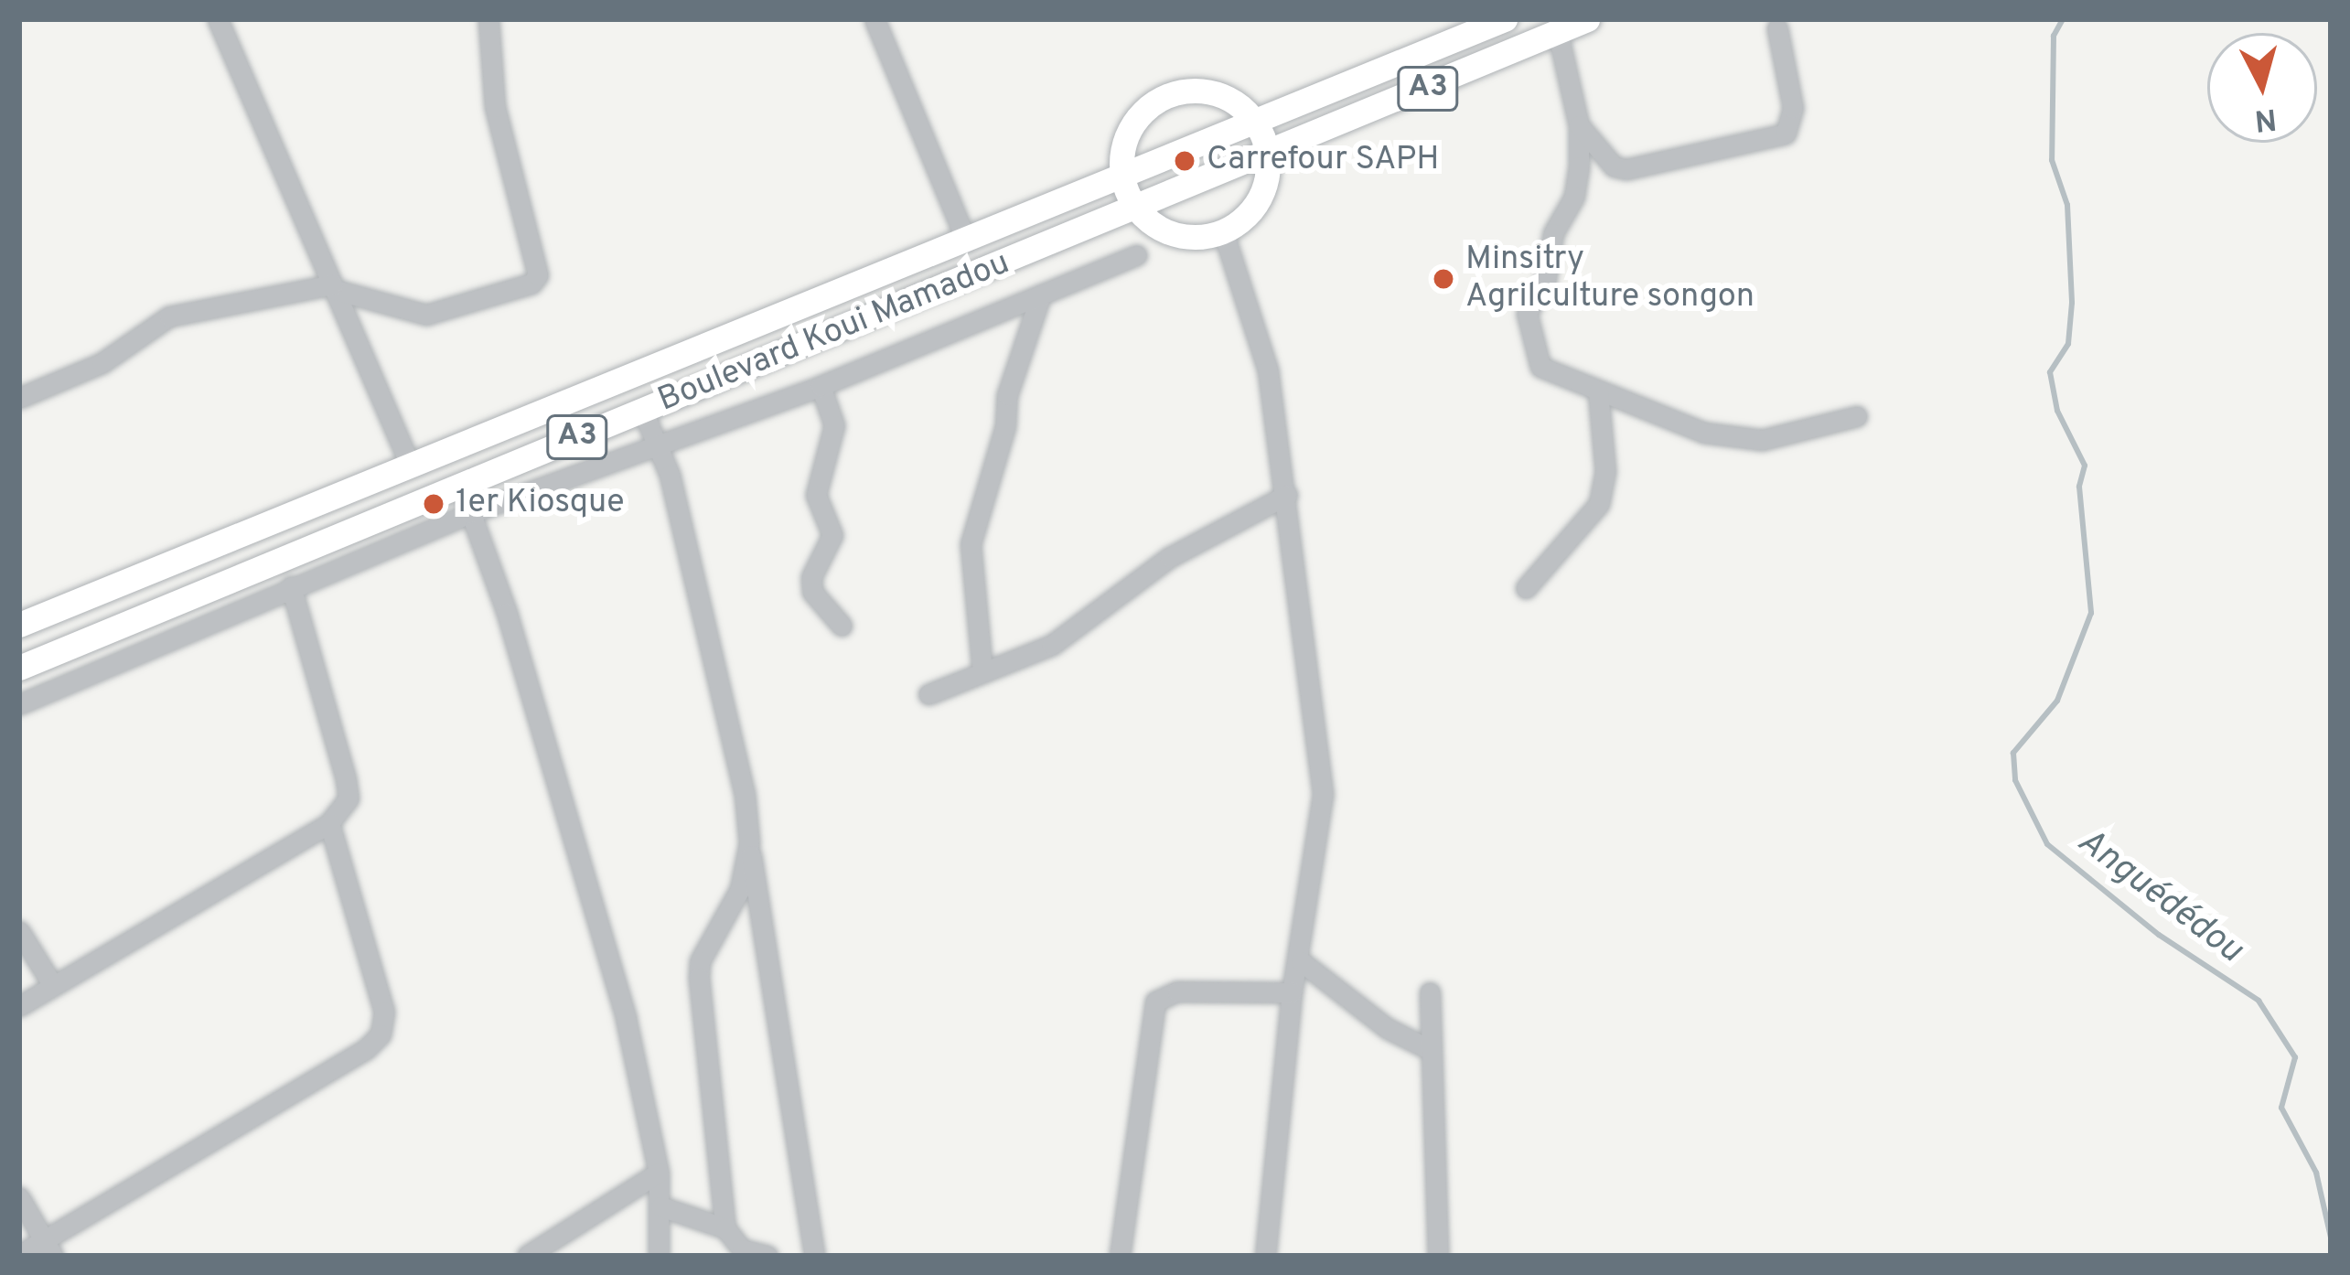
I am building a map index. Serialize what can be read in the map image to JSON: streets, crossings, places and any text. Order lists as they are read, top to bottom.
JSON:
{
  "streets": {
    "main road": ["A3", "Boulevard Koui Mamadou"]
  },
  "water": ["Anguédédou"],
  "places": ["Carrefour SAPH", "Minsitry Agrilculture songon", "1er Kiosque"],
  "north": "bottom"
}
